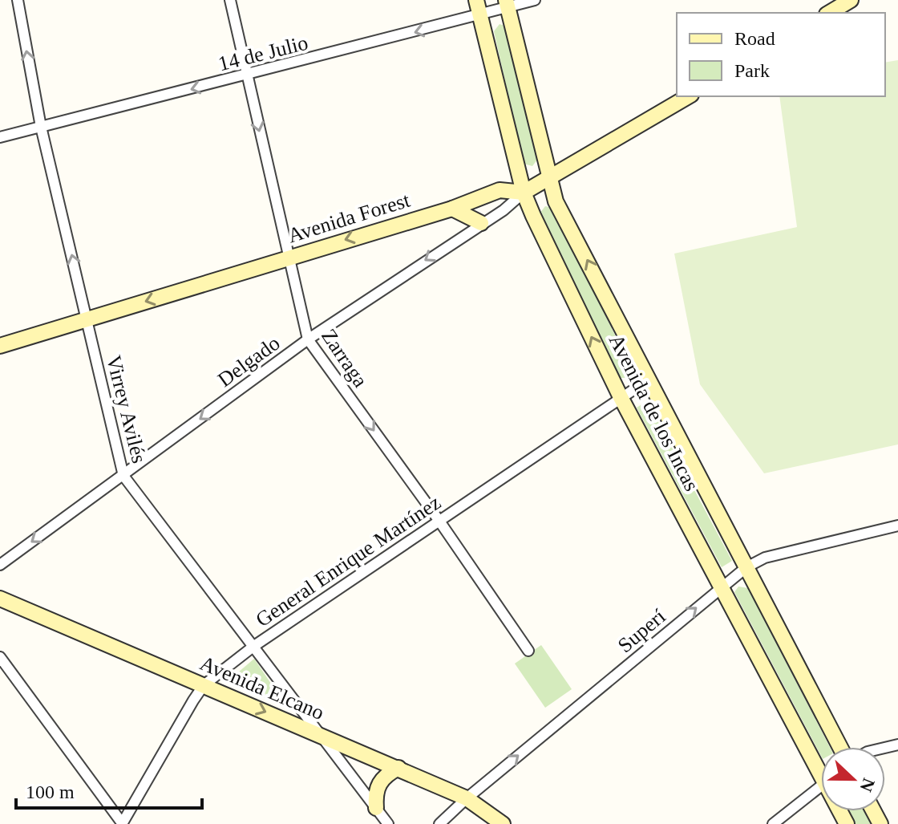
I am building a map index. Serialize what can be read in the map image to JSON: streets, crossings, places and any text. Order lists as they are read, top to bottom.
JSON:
{
  "streets": {
    "main road": ["Avenida Forest", "Avenida de los Incas", "Avenida Elcano"],
    "street": [
      "14 de Julio",
      "Zarraga",
      "Delgado",
      "Virrey Avilés",
      "General Enrique Martínez",
      "Superí"
    ]
  },
  "crossings": [
    ["14 de Julio", "Zarraga"],
    ["14 de Julio", "Virrey Avilés"],
    ["14 de Julio", "Avenida de los Incas"],
    ["Avenida Forest", "Zarraga"],
    ["Avenida Forest", "Delgado"],
    ["Avenida Forest", "Virrey Avilés"],
    ["Avenida Forest", "Avenida de los Incas"],
    ["Zarraga", "Delgado"],
    ["Zarraga", "General Enrique Martínez"],
    ["Delgado", "Virrey Avilés"],
    ["Delgado", "Avenida de los Incas"],
    ["Virrey Avilés", "General Enrique Martínez"],
    ["Virrey Avilés", "Avenida Elcano"],
    ["Avenida de los Incas", "General Enrique Martínez"],
    ["Avenida de los Incas", "Superí"],
    ["General Enrique Martínez", "Avenida Elcano"],
    ["Superí", "Avenida Elcano"]
  ],
  "one_way": [
    "14 de Julio",
    "Avenida Forest",
    "Zarraga",
    "Delgado",
    "Virrey Avilés",
    "Superí"
  ],
  "legend": ["Road", "Park"],
  "scale_bar": "100 m",
  "north": "right"
}
